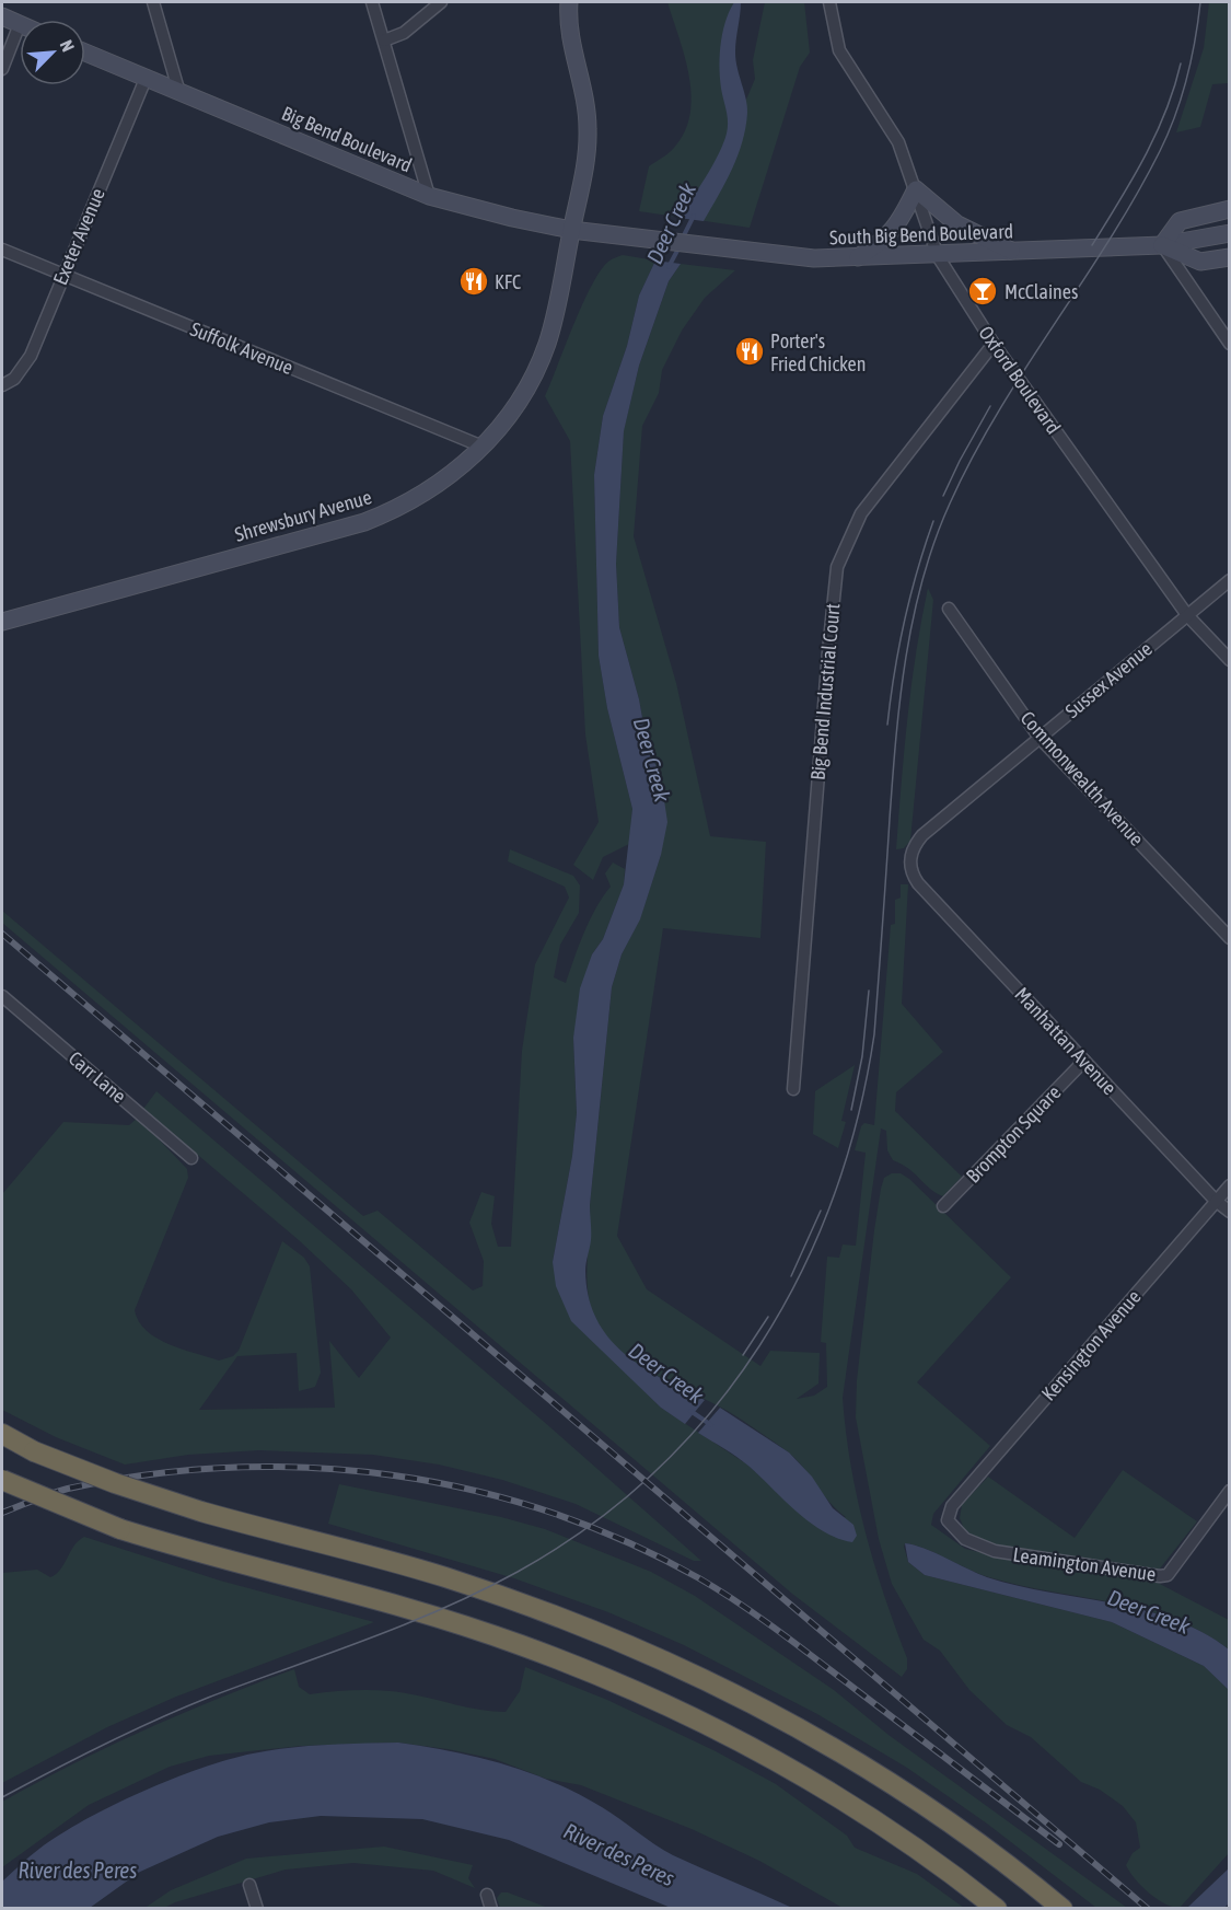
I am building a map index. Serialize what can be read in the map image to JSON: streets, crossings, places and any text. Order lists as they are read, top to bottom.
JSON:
{
  "streets": {
    "main road": ["Big Bend Boulevard", "South Big Bend Boulevard", "Shrewsbury Avenue"],
    "street": [
      "Exeter Avenue",
      "Suffolk Avenue",
      "Oxford Boulevard",
      "Sussex Avenue",
      "Big Bend Industrial Court",
      "Commonwealth Avenue",
      "Manhattan Avenue",
      "Carr Lane",
      "Brompton Square",
      "Kensington Avenue",
      "Leamington Avenue"
    ]
  },
  "crossings": [
    ["Big Bend Boulevard", "South Big Bend Boulevard"],
    ["Big Bend Boulevard", "Exeter Avenue"],
    ["Big Bend Boulevard", "Shrewsbury Avenue"],
    ["South Big Bend Boulevard", "Oxford Boulevard"],
    ["Exeter Avenue", "Suffolk Avenue"],
    ["Suffolk Avenue", "Shrewsbury Avenue"],
    ["Oxford Boulevard", "Sussex Avenue"],
    ["Oxford Boulevard", "Big Bend Industrial Court"],
    ["Sussex Avenue", "Commonwealth Avenue"],
    ["Sussex Avenue", "Manhattan Avenue"],
    ["Manhattan Avenue", "Brompton Square"],
    ["Manhattan Avenue", "Kensington Avenue"],
    ["Kensington Avenue", "Leamington Avenue"]
  ],
  "water": ["Deer Creek", "River des Peres"],
  "places": {
    "restaurant": ["KFC", "Porter's Fried Chicken"],
    "bar": ["McClaines"]
  },
  "north": "top right"
}
